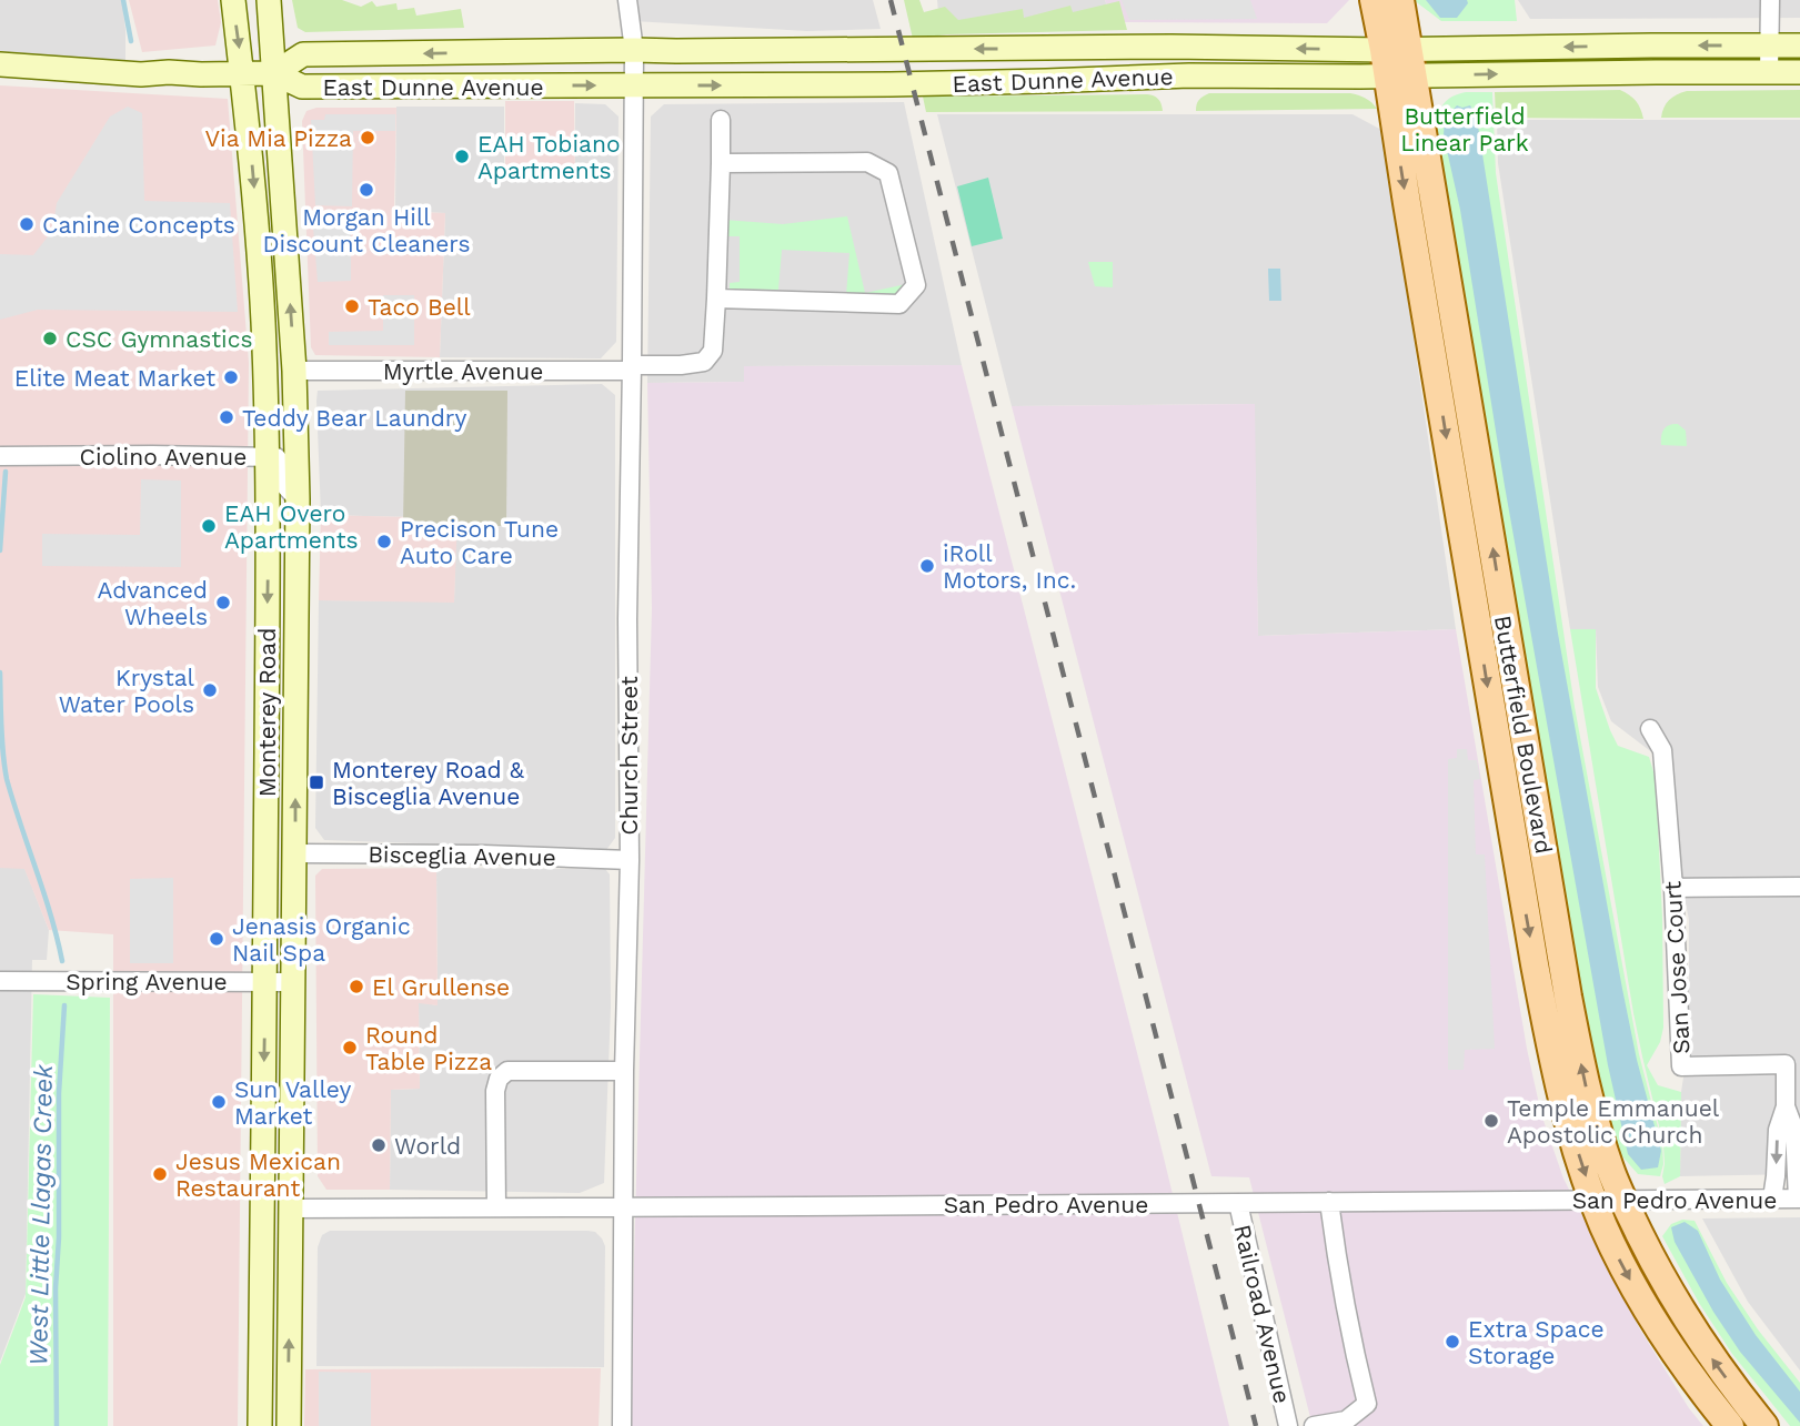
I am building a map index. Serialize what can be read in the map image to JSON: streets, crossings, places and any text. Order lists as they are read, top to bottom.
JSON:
{
  "streets": {
    "main road": ["East Dunne Avenue", "Monterey Road", "Butterfield Boulevard"],
    "street": [
      "Myrtle Avenue",
      "Ciolino Avenue",
      "Church Street",
      "Bisceglia Avenue",
      "San Jose Court",
      "Spring Avenue",
      "San Pedro Avenue",
      "Railroad Avenue"
    ]
  },
  "crossings": [
    ["East Dunne Avenue", "Monterey Road"],
    ["East Dunne Avenue", "Butterfield Boulevard"],
    ["East Dunne Avenue", "Church Street"],
    ["Myrtle Avenue", "Monterey Road"],
    ["Myrtle Avenue", "Church Street"],
    ["Ciolino Avenue", "Monterey Road"],
    ["Monterey Road", "Bisceglia Avenue"],
    ["Monterey Road", "Spring Avenue"],
    ["Monterey Road", "San Pedro Avenue"],
    ["Butterfield Boulevard", "San Pedro Avenue"],
    ["Church Street", "Bisceglia Avenue"],
    ["Church Street", "San Pedro Avenue"],
    ["San Jose Court", "San Pedro Avenue"],
    ["San Pedro Avenue", "Railroad Avenue"]
  ],
  "water": ["West Little Llagas Creek"],
  "parks": ["Butterfield Linear Park"],
  "places": {
    "other": [
      "Via Mia Pizza",
      "EAH Tobiano Apartments",
      "Morgan Hill Discount Cleaners",
      "Canine Concepts",
      "Taco Bell",
      "CSC Gymnastics",
      "Elite Meat Market",
      "Teddy Bear Laundry",
      "EAH Overo Apartments",
      "Precison Tune Auto Care",
      "iRoll Motors, Inc.",
      "Advanced Wheels",
      "Krystal Water Pools",
      "Jenasis Organic Nail Spa",
      "El Grullense",
      "Round Table Pizza",
      "Sun Valley Market",
      "Temple Emmanuel Apostolic Church",
      "World",
      "Jesus Mexican Restaurant",
      "Extra Space Storage"
    ],
    "transit": ["Monterey Road & Bisceglia Avenue"]
  }
}
